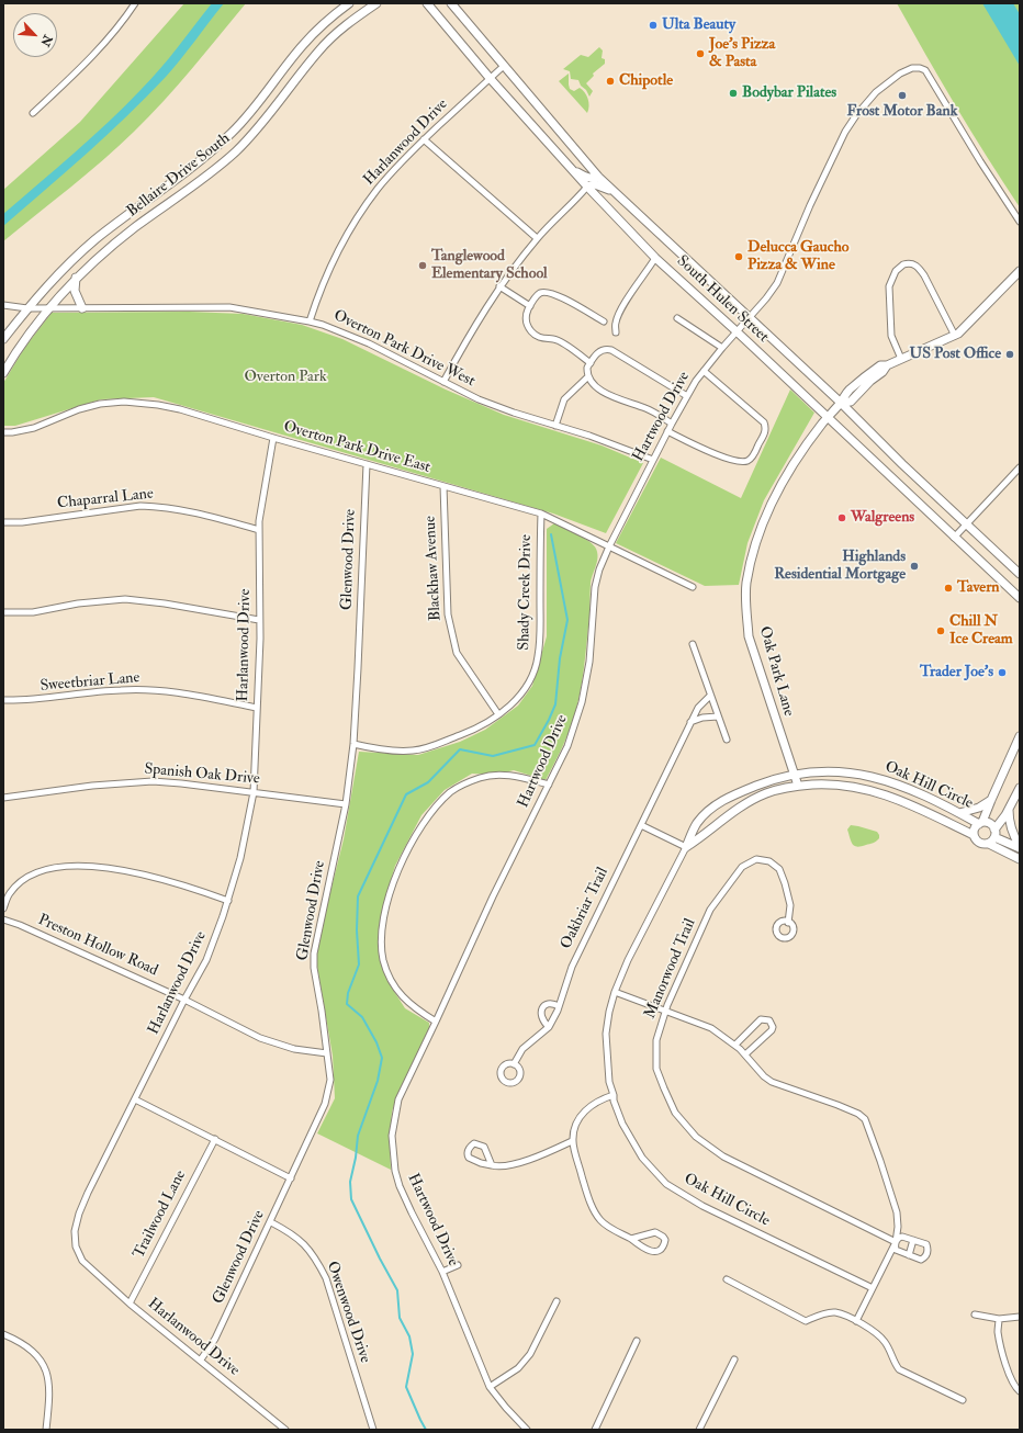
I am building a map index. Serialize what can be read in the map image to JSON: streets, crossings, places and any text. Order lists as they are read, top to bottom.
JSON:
{
  "streets": {
    "main road": [
      "Bellaire Drive South",
      "South Hulen Street",
      "Oak Park Lane",
      "Oak Hill Circle"
    ],
    "street": [
      "Harlanwood Drive",
      "Overton Park Drive West",
      "Hartwood Drive",
      "Overton Park Drive East",
      "Chaparral Lane",
      "Glenwood Drive",
      "Blackhaw Avenue",
      "Shady Creek Drive",
      "Sweetbriar Lane",
      "Spanish Oak Drive",
      "Oakbriar Trail",
      "Preston Hollow Road",
      "Manorwood Trail",
      "Trailwood Lane",
      "Owenwood Drive"
    ]
  },
  "crossings": [
    ["Harlanwood Drive", "South Hulen Street"],
    ["Harlanwood Drive", "Overton Park Drive West"],
    ["Harlanwood Drive", "Overton Park Drive East"],
    ["Harlanwood Drive", "Chaparral Lane"],
    ["Harlanwood Drive", "Glenwood Drive"],
    ["Harlanwood Drive", "Sweetbriar Lane"],
    ["Harlanwood Drive", "Spanish Oak Drive"],
    ["Harlanwood Drive", "Preston Hollow Road"],
    ["Harlanwood Drive", "Trailwood Lane"],
    ["Bellaire Drive South", "Overton Park Drive West"],
    ["South Hulen Street", "Hartwood Drive"],
    ["South Hulen Street", "Oak Park Lane"],
    ["Overton Park Drive West", "Hartwood Drive"],
    ["Hartwood Drive", "Overton Park Drive East"],
    ["Overton Park Drive East", "Glenwood Drive"],
    ["Overton Park Drive East", "Blackhaw Avenue"],
    ["Overton Park Drive East", "Shady Creek Drive"],
    ["Glenwood Drive", "Shady Creek Drive"],
    ["Glenwood Drive", "Spanish Oak Drive"],
    ["Glenwood Drive", "Preston Hollow Road"],
    ["Glenwood Drive", "Owenwood Drive"],
    ["Blackhaw Avenue", "Shady Creek Drive"],
    ["Oak Park Lane", "Oak Hill Circle"]
  ],
  "parks": ["Overton Park"],
  "places": [
    "Ulta Beauty",
    "Joe's Pizza & Pasta",
    "Chipotle",
    "Bodybar Pilates",
    "Frost Motor Bank",
    "Delucca Gaucho Pizza & Wine",
    "Tanglewood Elementary School",
    "US Post Office",
    "Walgreens",
    "Highlands Residential Mortgage",
    "Tavern",
    "Chill N Ice Cream",
    "Trader Joe's"
  ],
  "north": "bottom right"
}
